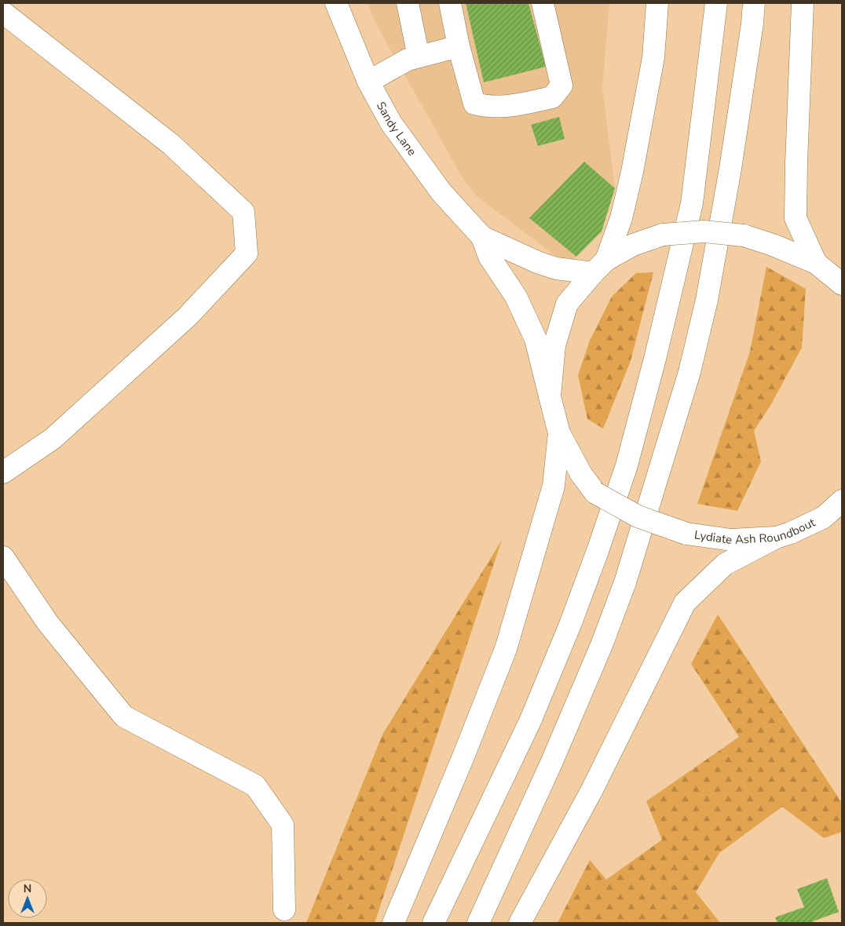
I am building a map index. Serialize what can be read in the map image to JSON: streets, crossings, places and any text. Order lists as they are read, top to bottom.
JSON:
{
  "streets": {
    "main road": ["Sandy Lane", "Lydiate Ash Roundbout"]
  },
  "crossings": [
    ["Sandy Lane", "Lydiate Ash Roundbout"]
  ],
  "north": "top"
}
